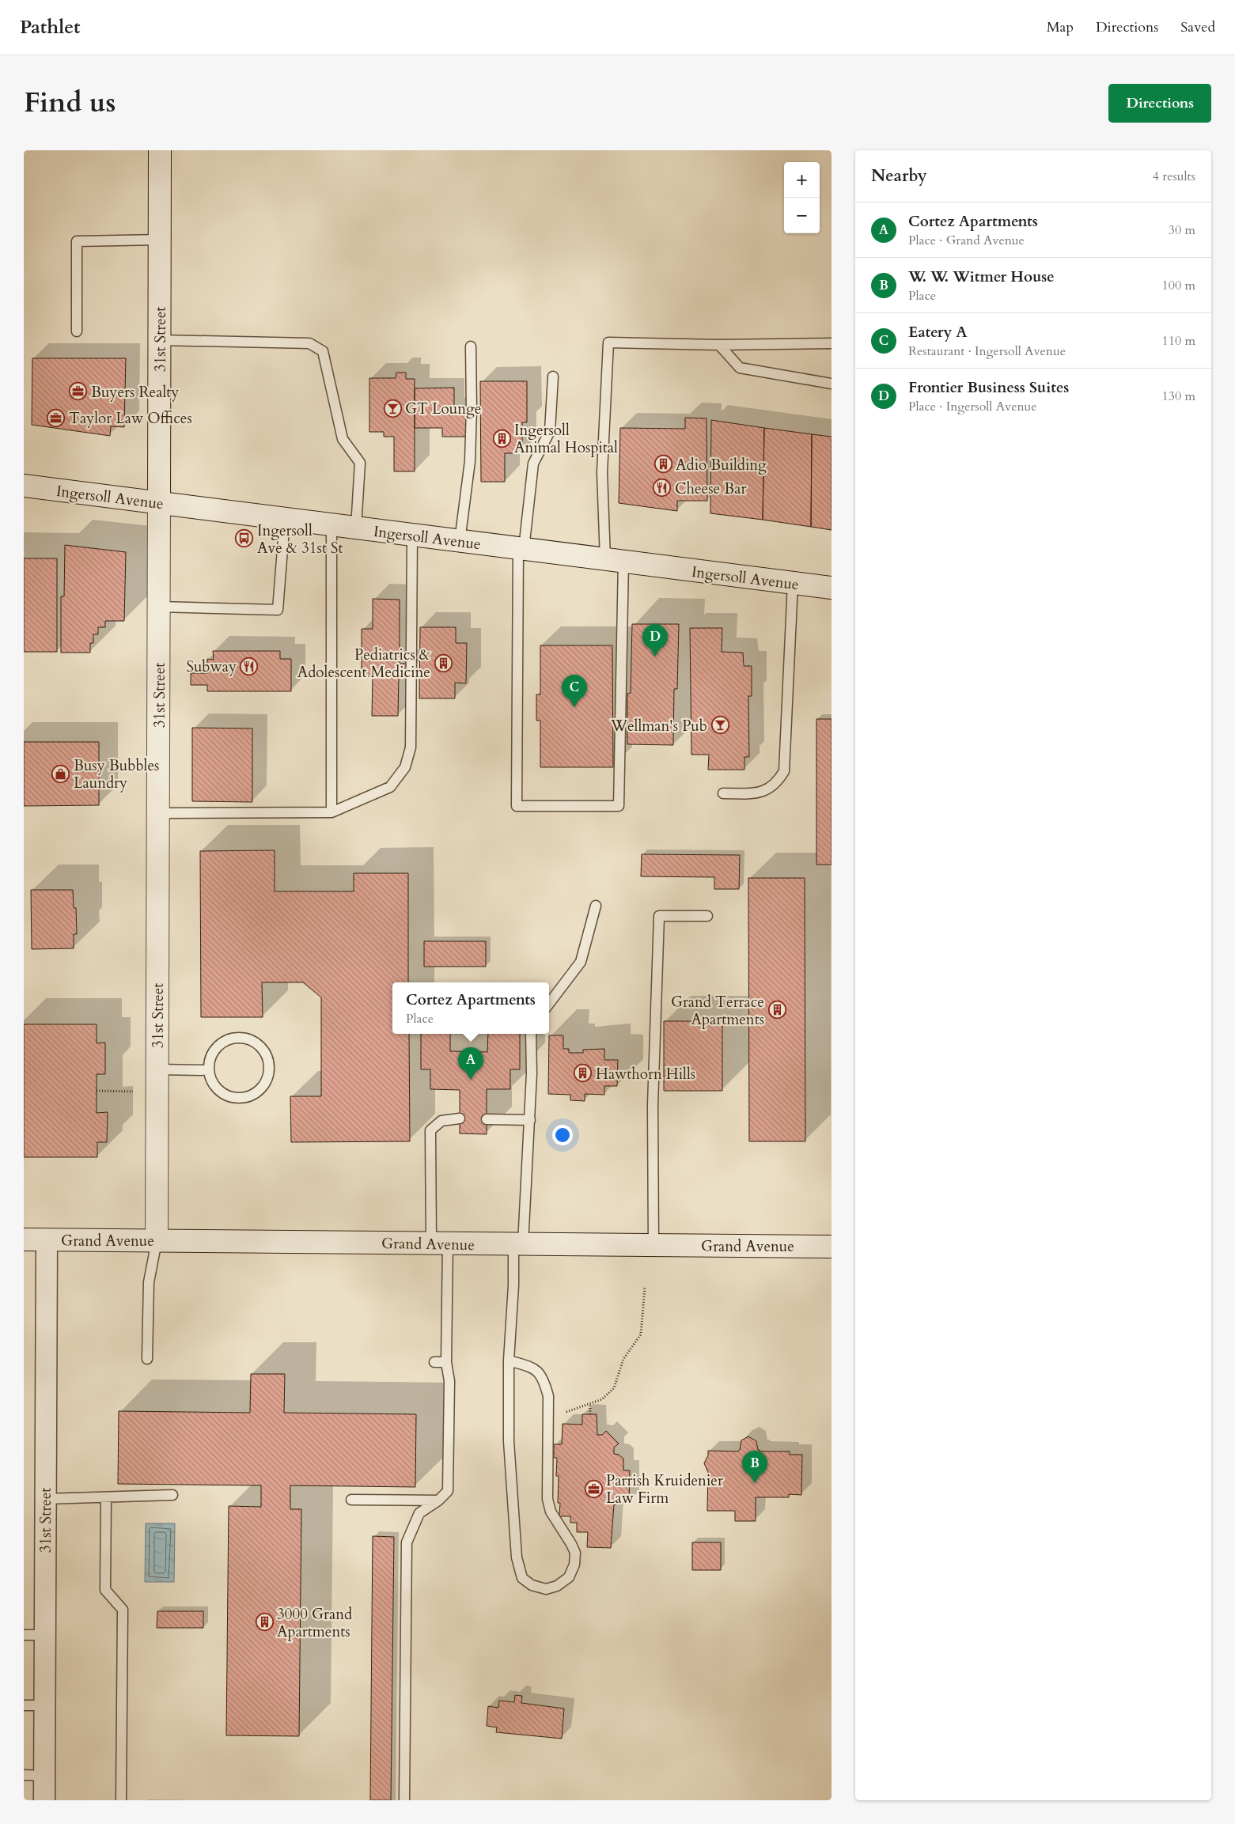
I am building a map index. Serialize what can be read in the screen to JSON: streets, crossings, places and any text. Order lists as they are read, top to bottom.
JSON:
{
  "streets": {
    "main road": ["31st Street", "Ingersoll Avenue", "Grand Avenue"]
  },
  "crossings": [
    ["31st Street", "Ingersoll Avenue"],
    ["31st Street", "Grand Avenue"]
  ],
  "places": {
    "office": ["Buyers Realty", "Taylor Law Offices", "Parrish Kruidenier Law Firm"],
    "bar": ["GT Lounge", "Wellman's Pub"],
    "building": [
      "Ingersoll Animal Hospital",
      "Adio Building",
      "Pediatrics & Adolescent Medicine",
      "Grand Terrace Apartments",
      "Hawthorn Hills",
      "3000 Grand Apartments"
    ],
    "restaurant": ["Cheese Bar", "Subway"],
    "bus stop": ["Ingersoll Ave & 31st St"],
    "shop": ["Busy Bubbles Laundry"]
  },
  "page": {
    "header": "Pathlet",
    "nav": ["Map", "Directions", "Saved"],
    "title": "Find us",
    "buttons": "Directions",
    "heading": ["Nearby", "4 results"],
    "map_buttons": ["+", "−"],
    "list": [
      {
        "mark": "A",
        "name": "Cortez Apartments",
        "note": "Place · Grand Avenue",
        "value": "30 m"
      },
      {
        "mark": "B",
        "name": "W. W. Witmer House",
        "note": "Place",
        "value": "100 m"
      },
      {
        "mark": "C",
        "name": "Eatery A",
        "note": "Restaurant · Ingersoll Avenue",
        "value": "110 m"
      },
      {
        "mark": "D",
        "name": "Frontier Business Suites",
        "note": "Place · Ingersoll Avenue",
        "value": "130 m"
      }
    ],
    "pins": [
      "D",
      "C",
      "A",
      "B"
    ],
    "popup": ["Cortez Apartments", "Place"]
  }
}
